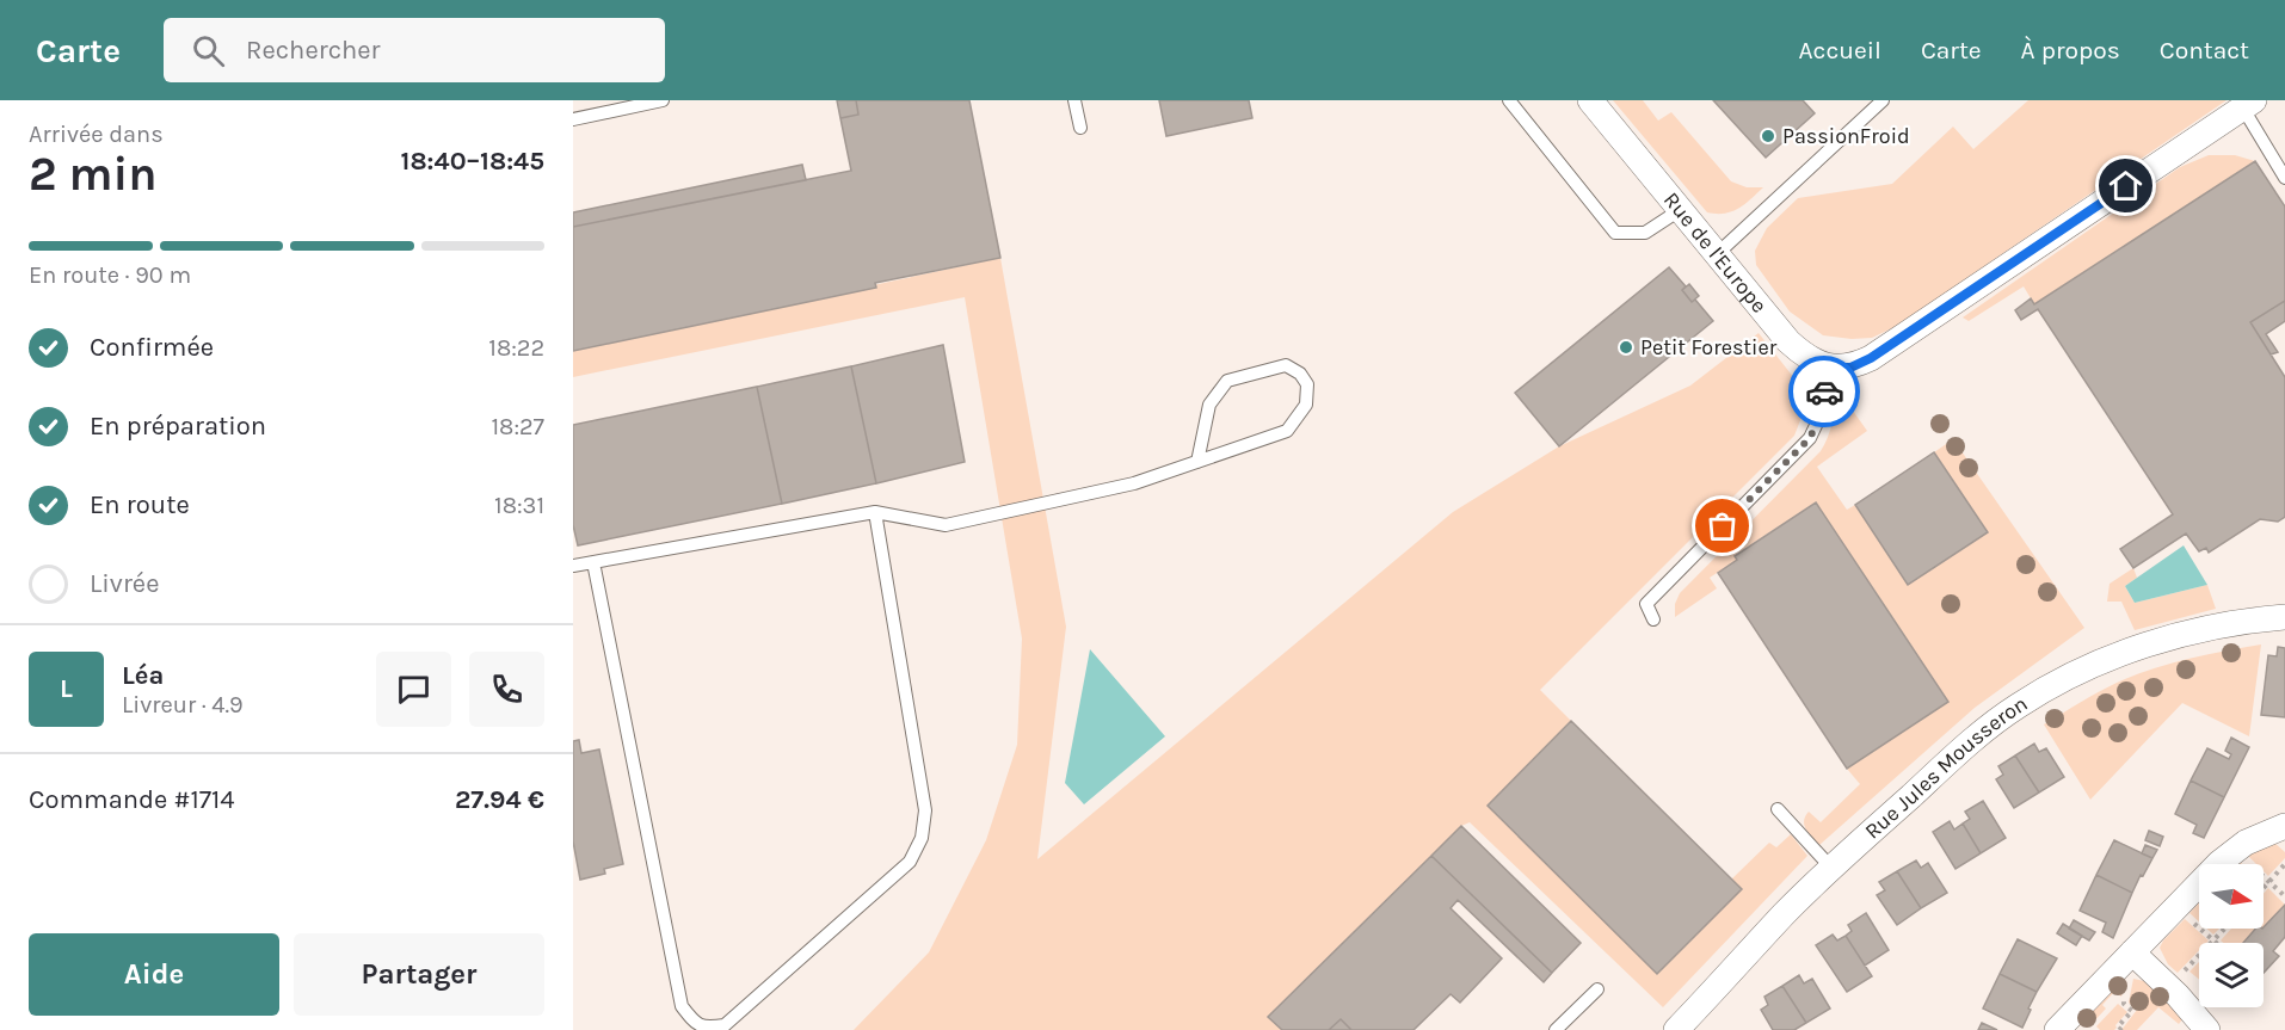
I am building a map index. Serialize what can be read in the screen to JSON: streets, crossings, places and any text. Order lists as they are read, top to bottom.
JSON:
{
  "streets": {
    "street": ["Rue de l'Europe", "Rue Jules Mousseron"]
  },
  "places": ["PassionFroid", "Petit Forestier"],
  "north": "right",
  "page": {
    "header": "Carte",
    "search": "Rechercher",
    "nav": [
      "Accueil",
      "Carte",
      "À propos",
      "Contact"
    ],
    "heading": ["2 min", "Arrivée dans", "18:40–18:45"],
    "panel": [
      "Léa",
      "Livreur · 4.9",
      "Commande #1714",
      "27.94 €"
    ],
    "bar": "En route · 90 m",
    "list": [
      ["Confirmée", "18:22"],
      ["En préparation", "18:27"],
      ["En route", "18:31"],
      "Livrée"
    ],
    "round": "L",
    "buttons": ["Aide", "Partager"]
  }
}
